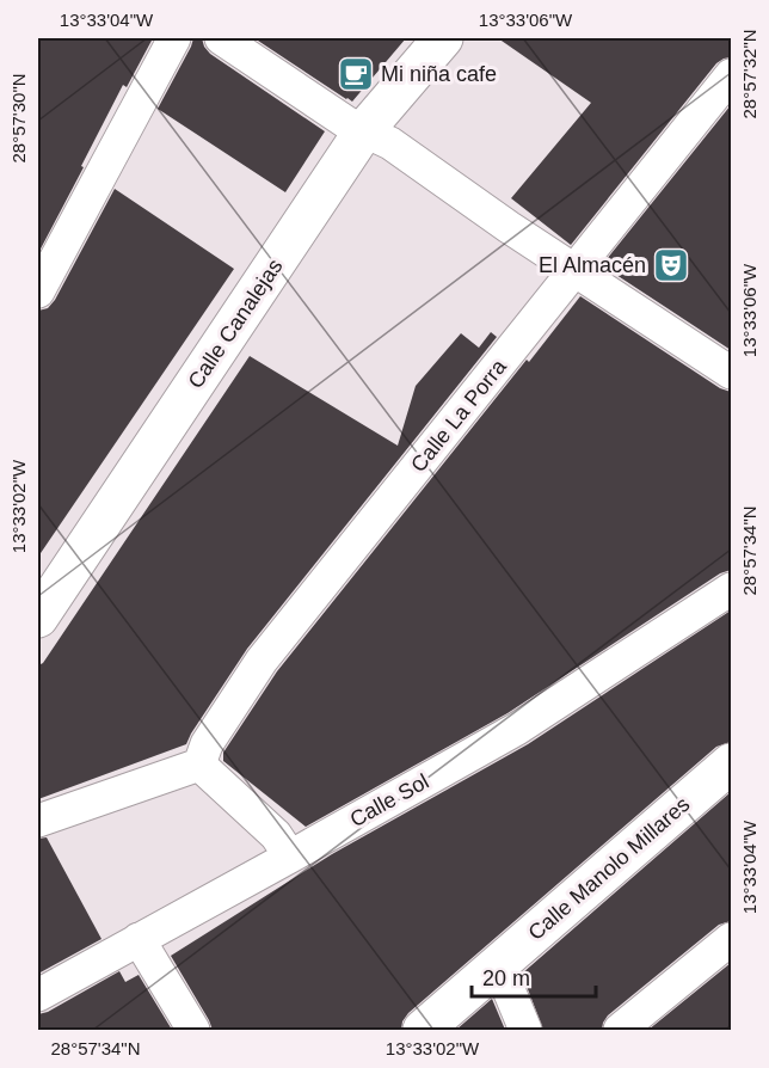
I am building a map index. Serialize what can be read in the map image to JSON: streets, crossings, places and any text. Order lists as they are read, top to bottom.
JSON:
{
  "streets": {
    "street": [
      "Calle Canalejas",
      "Calle La Porra",
      "Calle Sol",
      "Calle Manolo Millares"
    ]
  },
  "places": {
    "cafe": ["Mi niña cafe"],
    "theatre": ["El Almacén"]
  },
  "scale_bar": "20 m",
  "coordinates": [
    "13°33'04\"W",
    "13°33'06\"W",
    "28°57'32\"N",
    "28°57'30\"N",
    "13°33'02\"W",
    "28°57'34\"N"
  ]
}
